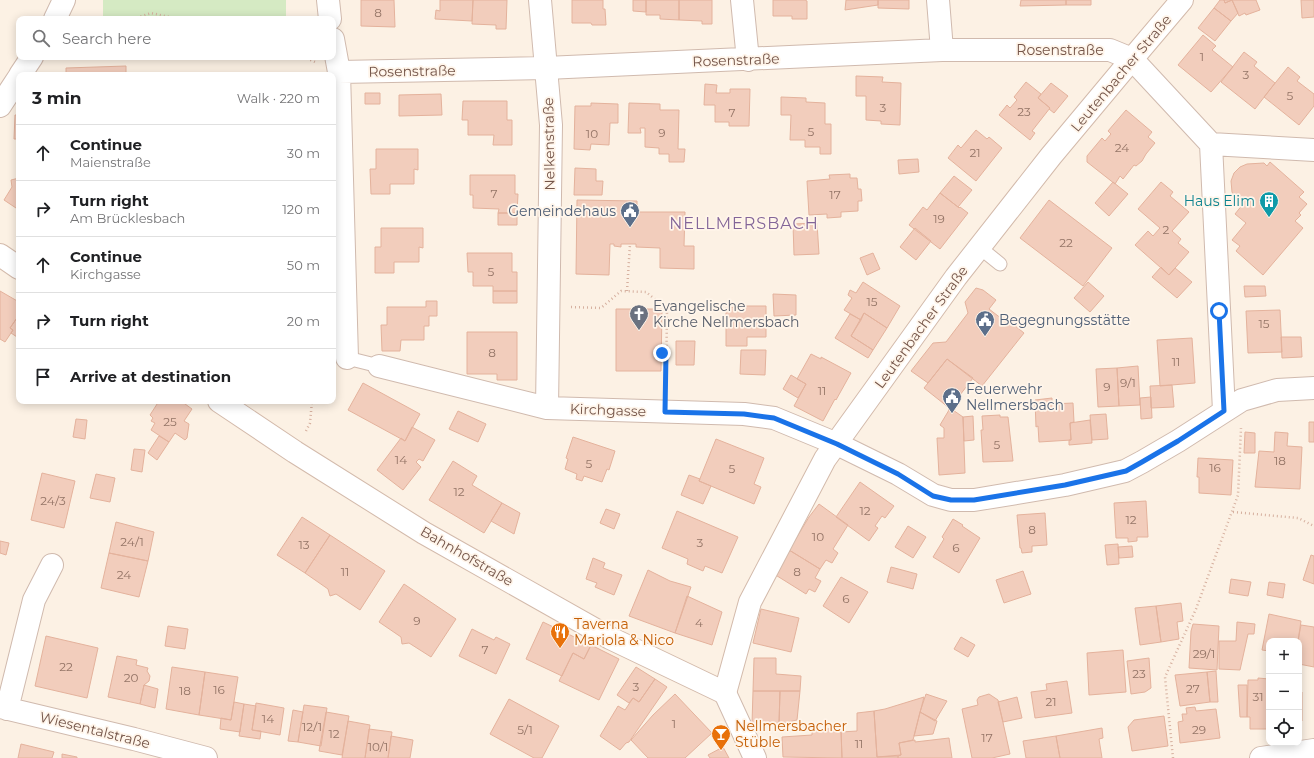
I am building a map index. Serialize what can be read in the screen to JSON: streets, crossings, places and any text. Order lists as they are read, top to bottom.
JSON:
{
  "streets": {
    "street": [
      "Rosenstraße",
      "Leutenbacher Straße",
      "Nelkenstraße",
      "Kirchgasse",
      "Bahnhofstraße",
      "Wiesentalstraße"
    ]
  },
  "crossings": [
    ["Rosenstraße", "Leutenbacher Straße"],
    ["Rosenstraße", "Nelkenstraße"],
    ["Leutenbacher Straße", "Kirchgasse"],
    ["Leutenbacher Straße", "Bahnhofstraße"],
    ["Nelkenstraße", "Kirchgasse"]
  ],
  "districts": ["NELLMERSBACH"],
  "places": {
    "building": ["Haus Elim"],
    "public building": ["Gemeindehaus", "Begegnungsstätte", "Feuerwehr Nellmersbach"],
    "church": ["Evangelische Kirche Nellmersbach"],
    "restaurant": ["Taverna Mariola & Nico"],
    "bar": ["Nellmersbacher Stüble"]
  },
  "house_numbers": [
    "8",
    "1",
    "3",
    "5",
    "3",
    "23",
    "7",
    "5",
    "9",
    "10",
    "24",
    "21",
    "7",
    "17",
    "19",
    "2",
    "22",
    "5",
    "15",
    "15",
    "8",
    "11",
    "9/1",
    "9",
    "11",
    "25",
    "5",
    "14",
    "18",
    "5",
    "16",
    "5",
    "12",
    "24/3",
    "12",
    "12",
    "8",
    "10",
    "24/1",
    "3",
    "13",
    "6",
    "11",
    "8",
    "24",
    "6",
    "9",
    "4",
    "7",
    "29/1",
    "22",
    "23",
    "20",
    "3",
    "27",
    "16",
    "18",
    "31",
    "21",
    "14",
    "1",
    "12/1",
    "5/1",
    "29",
    "12",
    "17",
    "11",
    "10/1"
  ],
  "page": {
    "search": "Search here",
    "heading": ["3 min", "Walk · 220 m"],
    "list": [
      ["Continue", "Maienstraße", "30 m"],
      ["Turn right", "Am Brücklesbach", "120 m"],
      ["Continue", "Kirchgasse", "50 m"],
      ["Turn right", "20 m"],
      "Arrive at destination"
    ],
    "map_buttons": ["+", "−"]
  }
}
